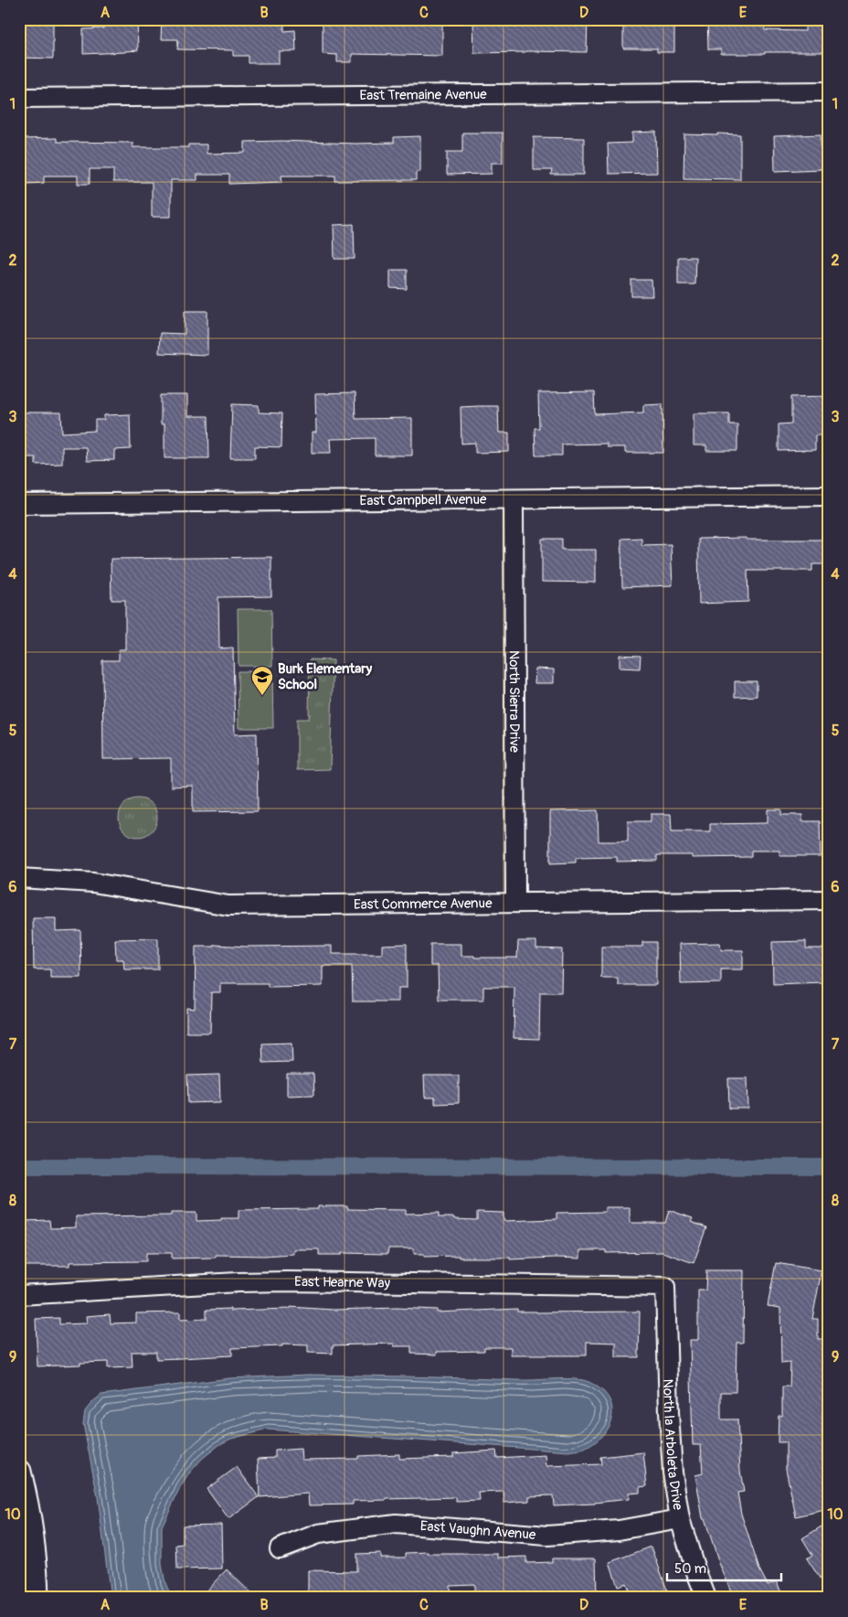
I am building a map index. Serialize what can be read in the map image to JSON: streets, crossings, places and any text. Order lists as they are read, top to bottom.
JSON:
{
  "streets": {
    "street": [
      "East Tremaine Avenue",
      "East Campbell Avenue",
      "North Sierra Drive",
      "East Commerce Avenue",
      "East Hearne Way",
      "North la Arboleta Drive",
      "East Vaughn Avenue"
    ]
  },
  "crossings": [
    ["East Campbell Avenue", "North Sierra Drive"],
    ["North Sierra Drive", "East Commerce Avenue"],
    ["East Hearne Way", "North la Arboleta Drive"],
    ["North la Arboleta Drive", "East Vaughn Avenue"]
  ],
  "places": {
    "school or university": ["Burk Elementary School"]
  },
  "scale_bar": "50 m",
  "grid": {
    "columns": [
      "A",
      "B",
      "C",
      "D",
      "E"
    ],
    "rows": [
      "1",
      "2",
      "3",
      "4",
      "5",
      "6",
      "7",
      "8",
      "9",
      "10"
    ]
  }
}
